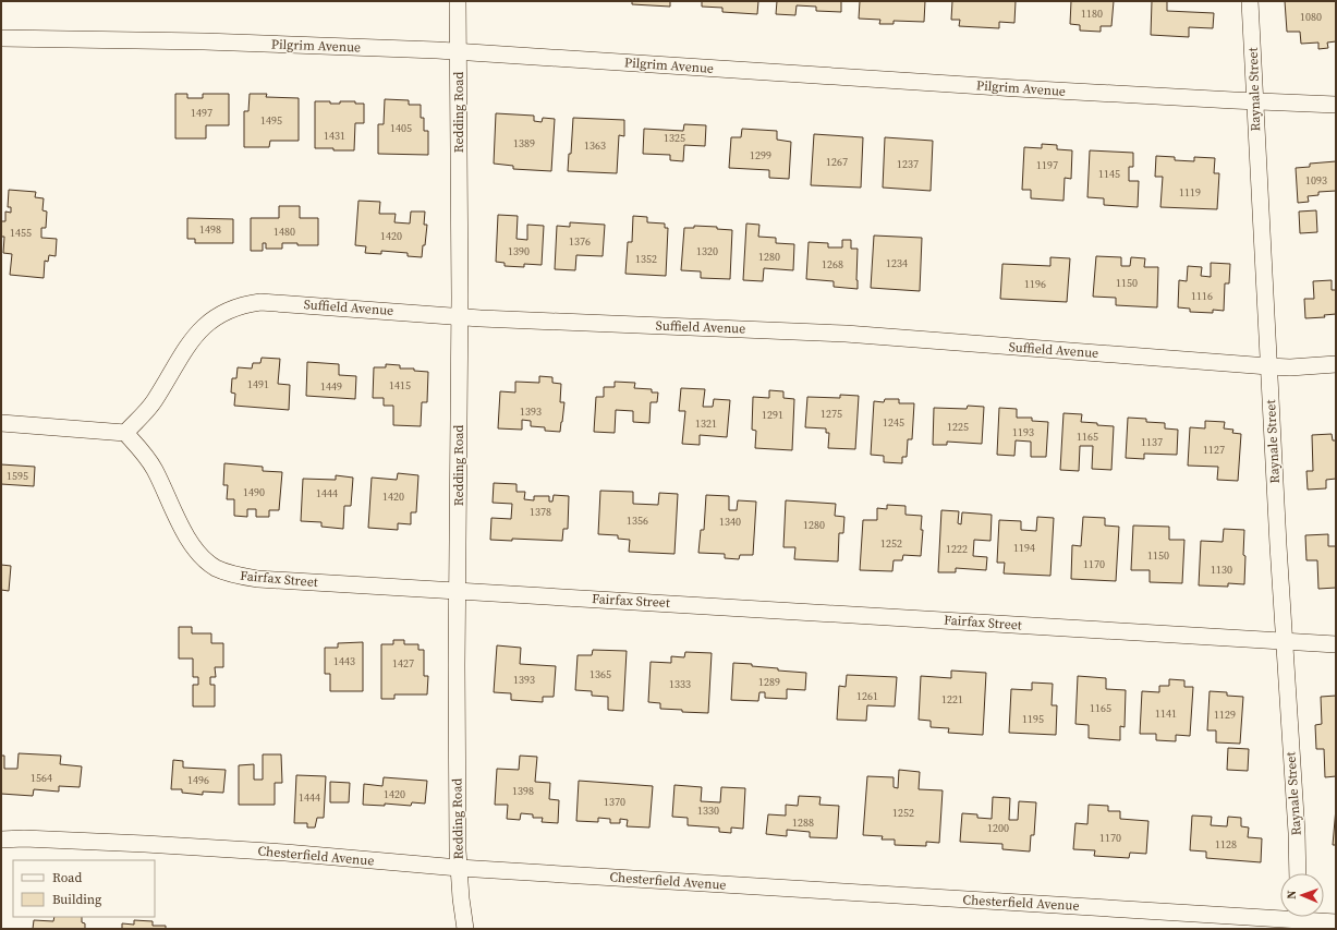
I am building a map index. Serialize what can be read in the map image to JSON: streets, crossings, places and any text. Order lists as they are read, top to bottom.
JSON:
{
  "streets": {
    "street": [
      "Pilgrim Avenue",
      "Raynale Street",
      "Redding Road",
      "Suffield Avenue",
      "Fairfax Street",
      "Chesterfield Avenue"
    ]
  },
  "crossings": [
    ["Pilgrim Avenue", "Raynale Street"],
    ["Pilgrim Avenue", "Redding Road"],
    ["Raynale Street", "Suffield Avenue"],
    ["Raynale Street", "Fairfax Street"],
    ["Redding Road", "Suffield Avenue"],
    ["Redding Road", "Fairfax Street"],
    ["Redding Road", "Chesterfield Avenue"],
    ["Suffield Avenue", "Fairfax Street"]
  ],
  "house_numbers": [
    "1180",
    "1080",
    "1497",
    "1495",
    "1405",
    "1431",
    "1325",
    "1389",
    "1363",
    "1299",
    "1267",
    "1237",
    "1197",
    "1145",
    "1093",
    "1119",
    "1498",
    "1480",
    "1455",
    "1420",
    "1376",
    "1390",
    "1320",
    "1280",
    "1352",
    "1234",
    "1268",
    "1150",
    "1196",
    "1116",
    "1491",
    "1415",
    "1449",
    "1393",
    "1275",
    "1291",
    "1245",
    "1321",
    "1225",
    "1193",
    "1165",
    "1137",
    "1127",
    "1595",
    "1490",
    "1444",
    "1420",
    "1378",
    "1356",
    "1340",
    "1280",
    "1252",
    "1194",
    "1222",
    "1150",
    "1170",
    "1130",
    "1443",
    "1427",
    "1365",
    "1393",
    "1289",
    "1333",
    "1261",
    "1221",
    "1165",
    "1141",
    "1129",
    "1195",
    "1564",
    "1496",
    "1398",
    "1420",
    "1444",
    "1370",
    "1330",
    "1252",
    "1288",
    "1200",
    "1170",
    "1128"
  ],
  "legend": ["Road", "Building"],
  "north": "left"
}
